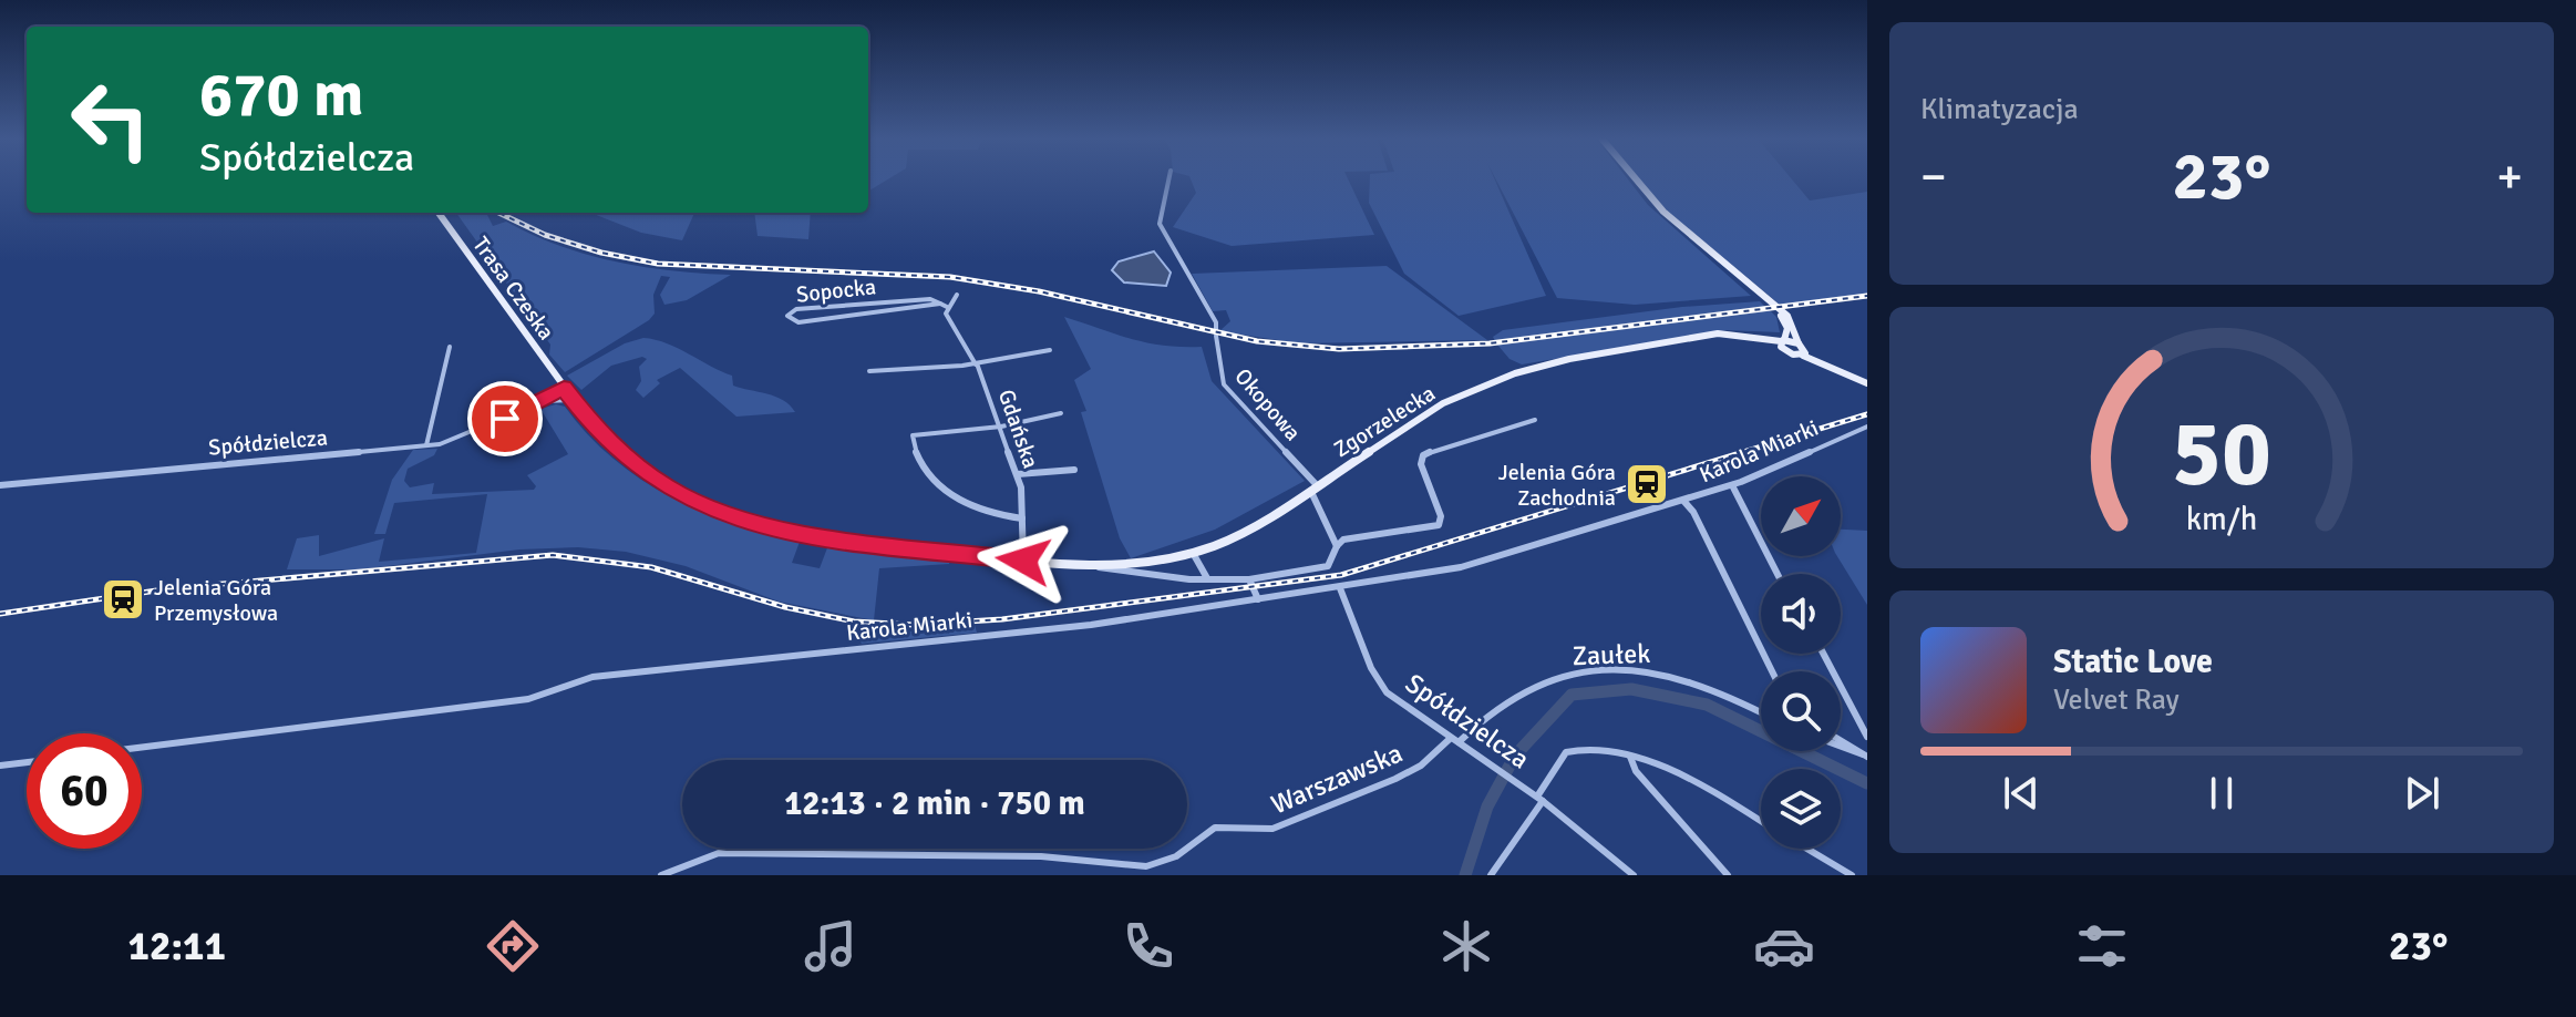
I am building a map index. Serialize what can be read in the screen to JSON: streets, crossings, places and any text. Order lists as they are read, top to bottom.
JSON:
{
  "streets": {
    "main road": ["Trasa Czeska", "Zgorzelecka"],
    "street": [
      "Sopocka",
      "Okopowa",
      "Gdańska",
      "Spółdzielcza",
      "Karola Miarki",
      "Zaułek",
      "Warszawska"
    ]
  },
  "crossings": [
    ["Trasa Czeska", "Spółdzielcza"],
    ["Sopocka", "Gdańska"],
    ["Okopowa", "Zgorzelecka"],
    ["Spółdzielcza", "Karola Miarki"],
    ["Spółdzielcza", "Zaułek"],
    ["Spółdzielcza", "Warszawska"],
    ["Zaułek", "Warszawska"]
  ],
  "places": {
    "station": ["Jelenia Góra Zachodnia", "Jelenia Góra Przemysłowa"]
  },
  "north": "top right",
  "page": {
    "tile": "Klimatyzacja",
    "turn": ["670 m", "Spółdzielcza"],
    "heat": ["−", "23°", "+"],
    "song": ["Static Love", "Velvet Ray"],
    "limit": "60",
    "trip": "12:13 · 2 min · 750 m",
    "tabs": ["12:11", "23°"],
    "gauge": ["50", "km/h"]
  }
}
